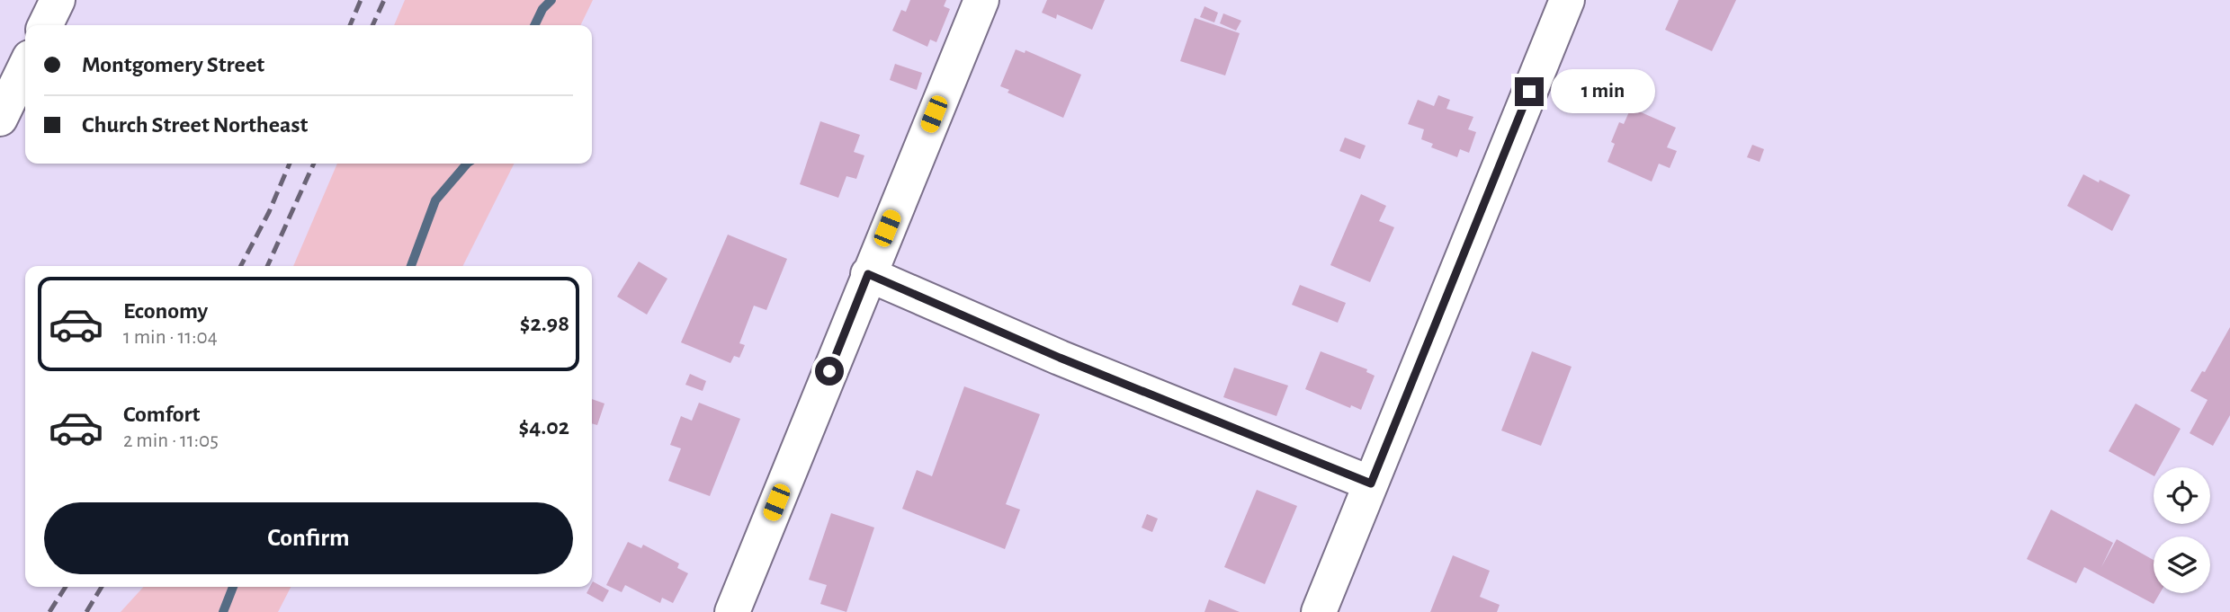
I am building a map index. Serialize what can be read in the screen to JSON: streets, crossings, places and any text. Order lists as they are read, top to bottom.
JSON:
{
  "page": {
    "banner": ["Montgomery Street", "Church Street Northeast"],
    "bubble": "1 min",
    "list": [
      {
        "name": "Economy",
        "note": "1 min · 11:04",
        "value": "$2.98"
      },
      {
        "name": "Comfort",
        "note": "2 min · 11:05",
        "value": "$4.02"
      }
    ],
    "buttons": "Confirm"
  }
}
